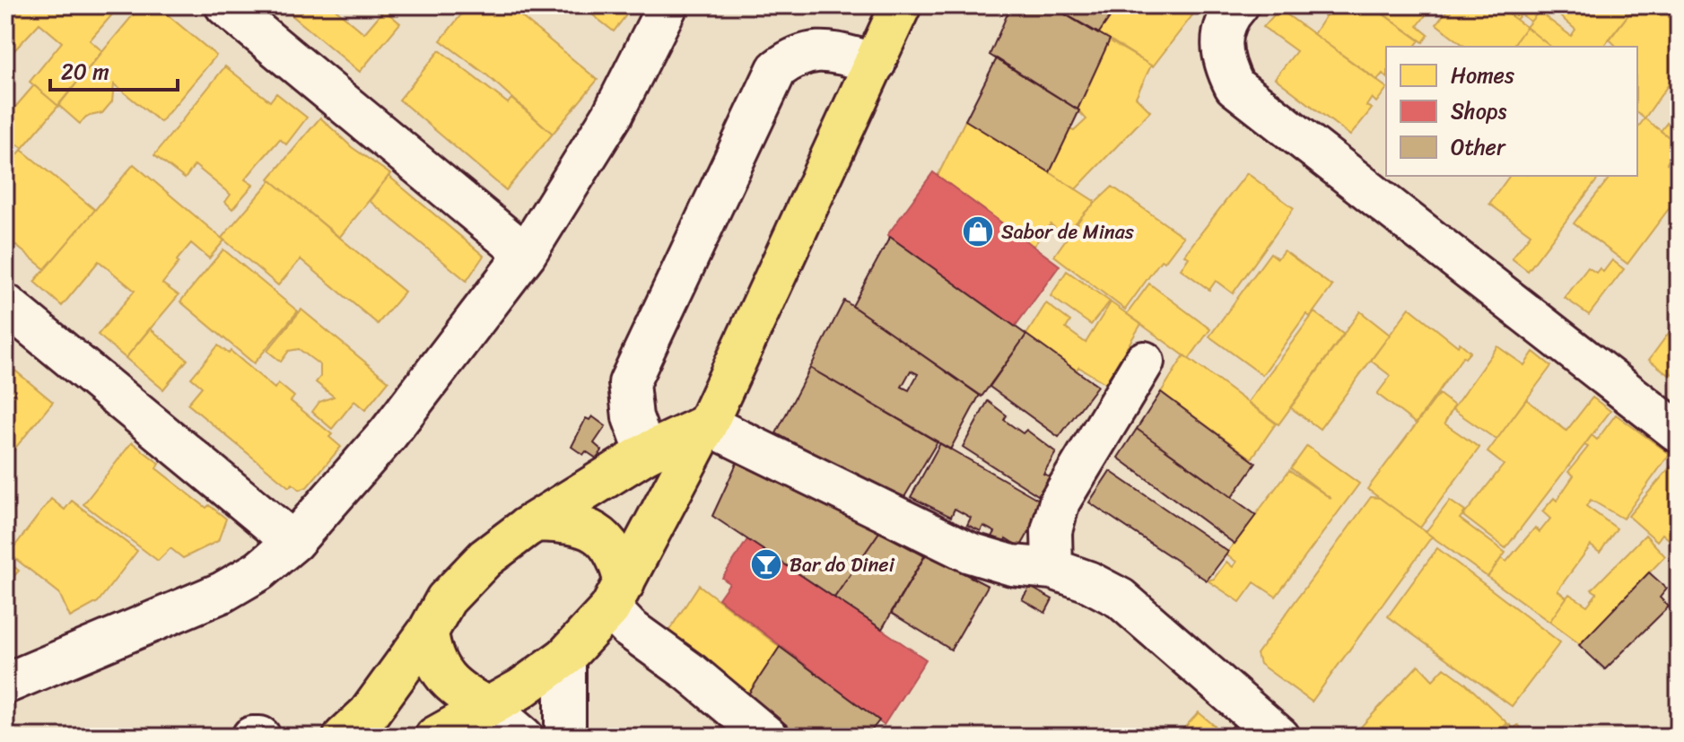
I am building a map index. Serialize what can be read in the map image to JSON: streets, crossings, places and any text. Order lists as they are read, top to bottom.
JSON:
{
  "places": {
    "shop": ["Sabor de Minas"],
    "bar": ["Bar do Dinei"]
  },
  "legend": ["Homes", "Shops", "Other"],
  "scale_bar": "20 m"
}
